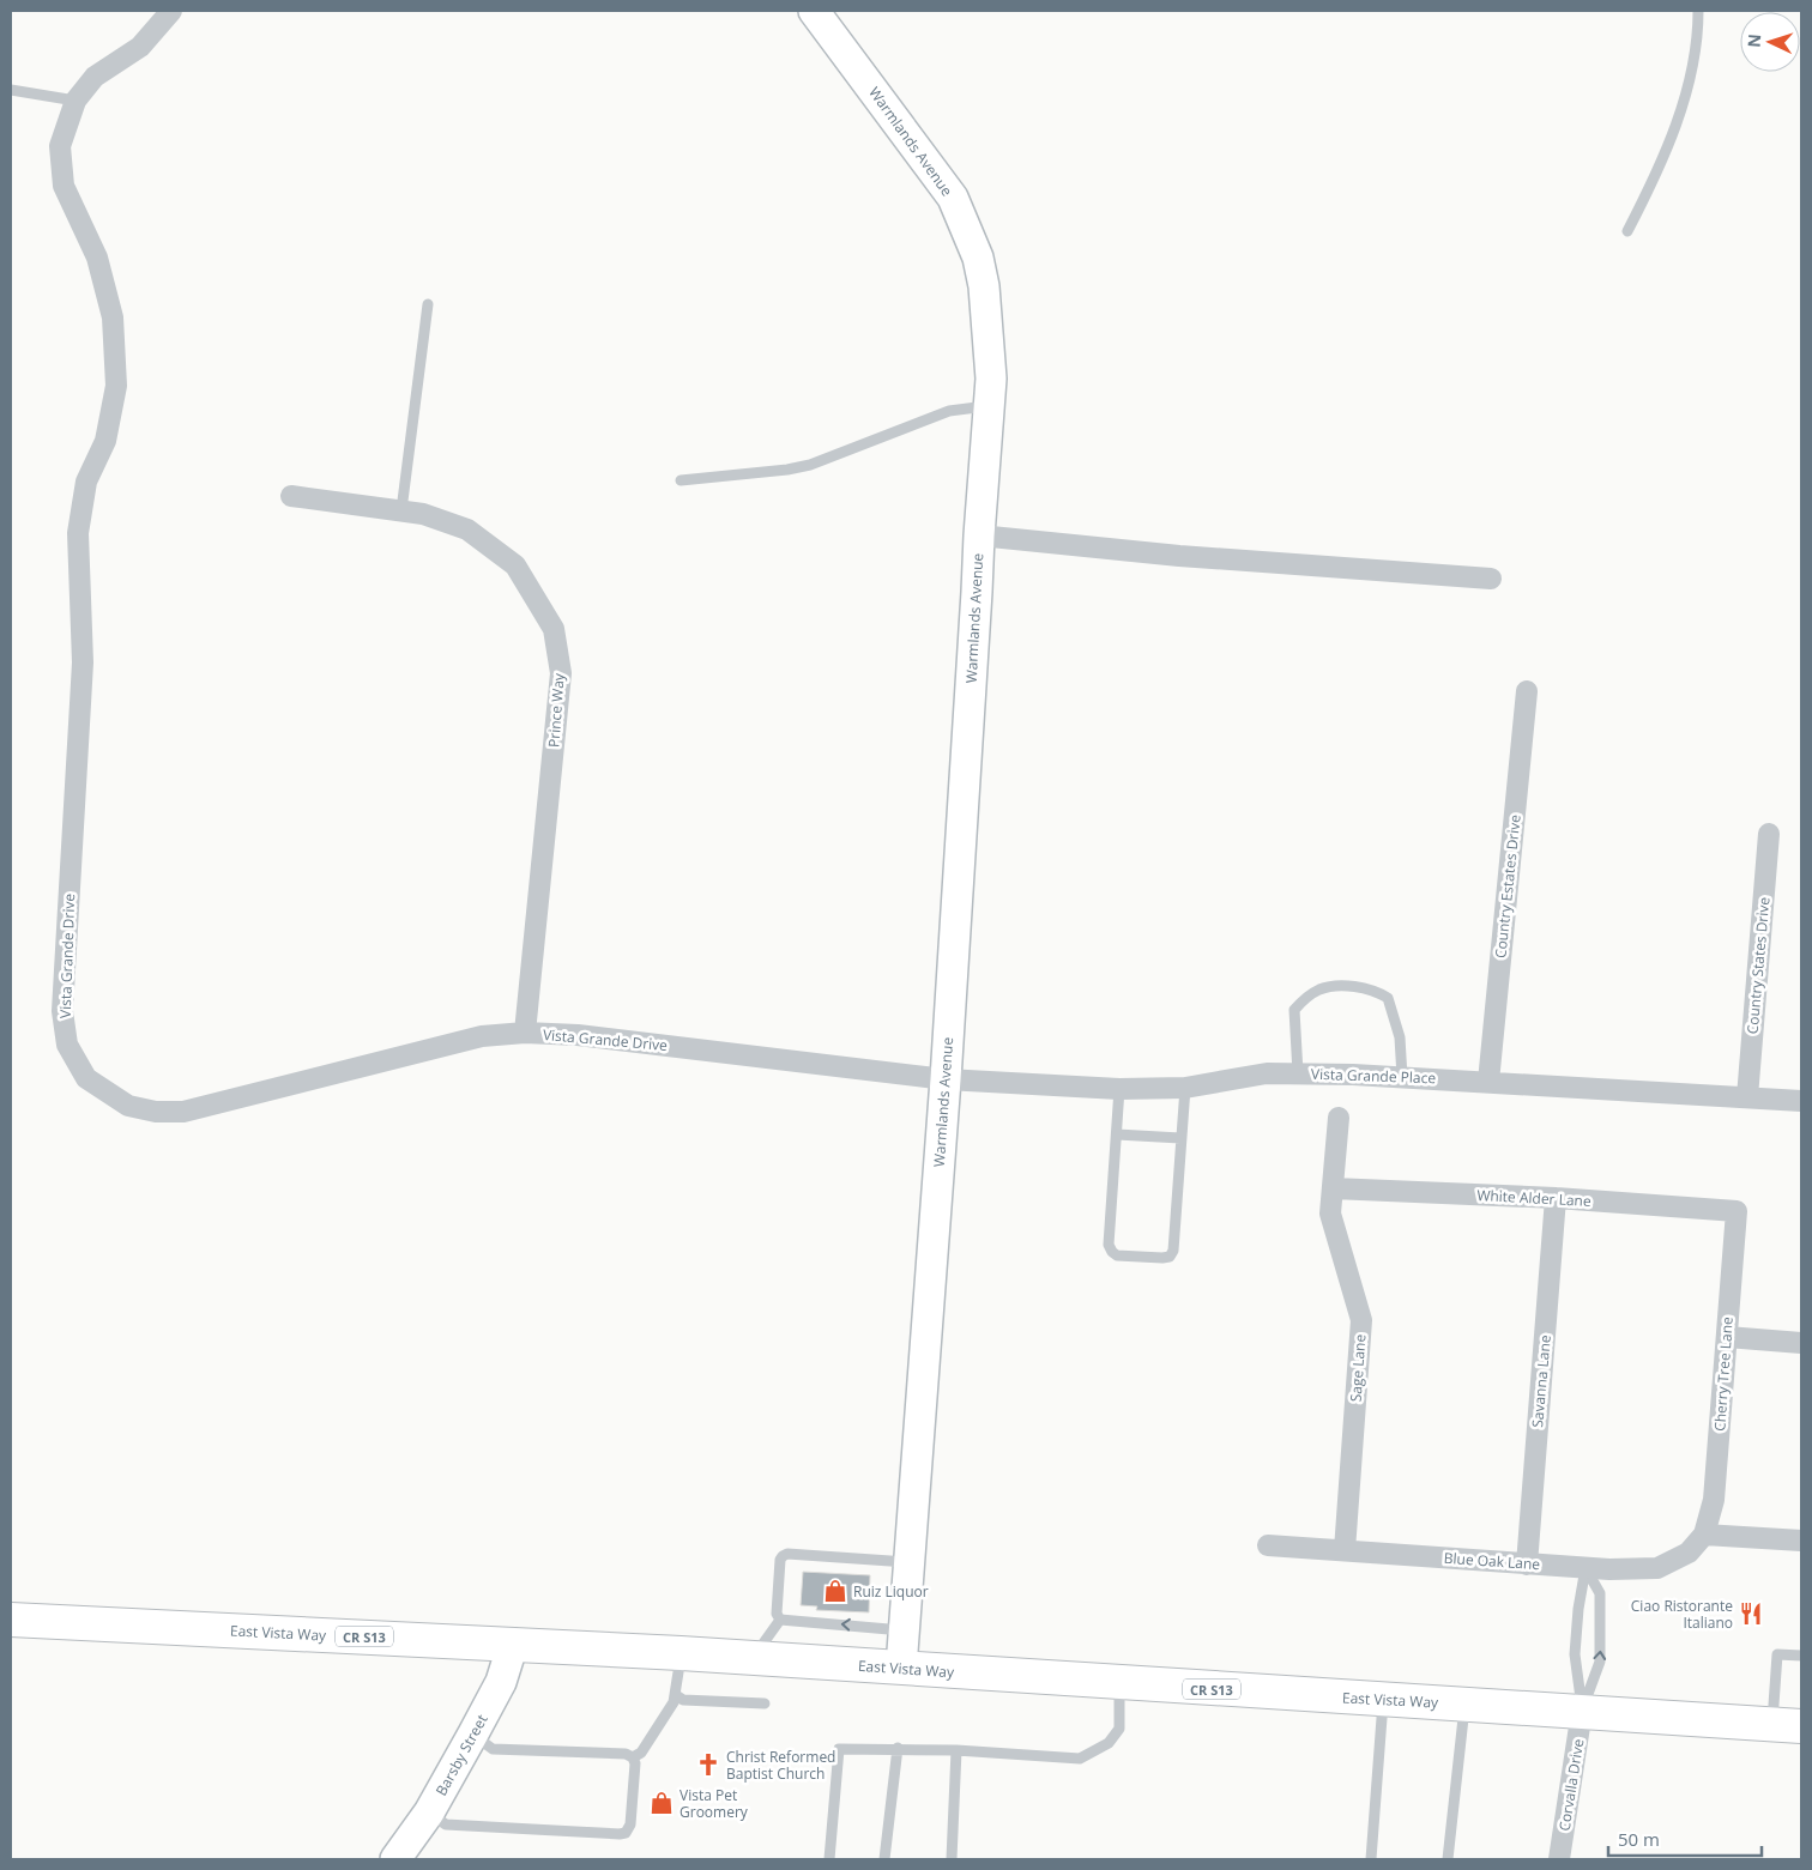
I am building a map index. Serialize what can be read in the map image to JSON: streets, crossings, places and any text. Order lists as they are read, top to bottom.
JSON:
{
  "streets": {
    "main road": ["East Vista Way", "CR S13"],
    "street": [
      "Warmlands Avenue",
      "Prince Way",
      "Country Estates Drive",
      "Vista Grande Drive",
      "Country States Drive",
      "Vista Grande Place",
      "White Alder Lane",
      "Sage Lane",
      "Cherry Tree Lane",
      "Savanna Lane",
      "Blue Oak Lane",
      "Barsby Street",
      "Corvalla Drive"
    ]
  },
  "crossings": [
    ["Warmlands Avenue", "Vista Grande Drive"],
    ["Warmlands Avenue", "Vista Grande Place"],
    ["Warmlands Avenue", "East Vista Way"],
    ["Prince Way", "Vista Grande Drive"],
    ["Country Estates Drive", "Vista Grande Place"],
    ["Vista Grande Drive", "Vista Grande Place"],
    ["Country States Drive", "Vista Grande Place"],
    ["White Alder Lane", "Sage Lane"],
    ["White Alder Lane", "Cherry Tree Lane"],
    ["White Alder Lane", "Savanna Lane"],
    ["Sage Lane", "Blue Oak Lane"],
    ["Cherry Tree Lane", "Blue Oak Lane"],
    ["Savanna Lane", "Blue Oak Lane"],
    ["East Vista Way", "Barsby Street"],
    ["East Vista Way", "Corvalla Drive"]
  ],
  "places": {
    "shop": ["Ruiz Liquor", "Vista Pet Groomery"],
    "restaurant": ["Ciao Ristorante Italiano"],
    "church": ["Christ Reformed Baptist Church"]
  },
  "scale_bar": "50 m",
  "north": "left"
}
